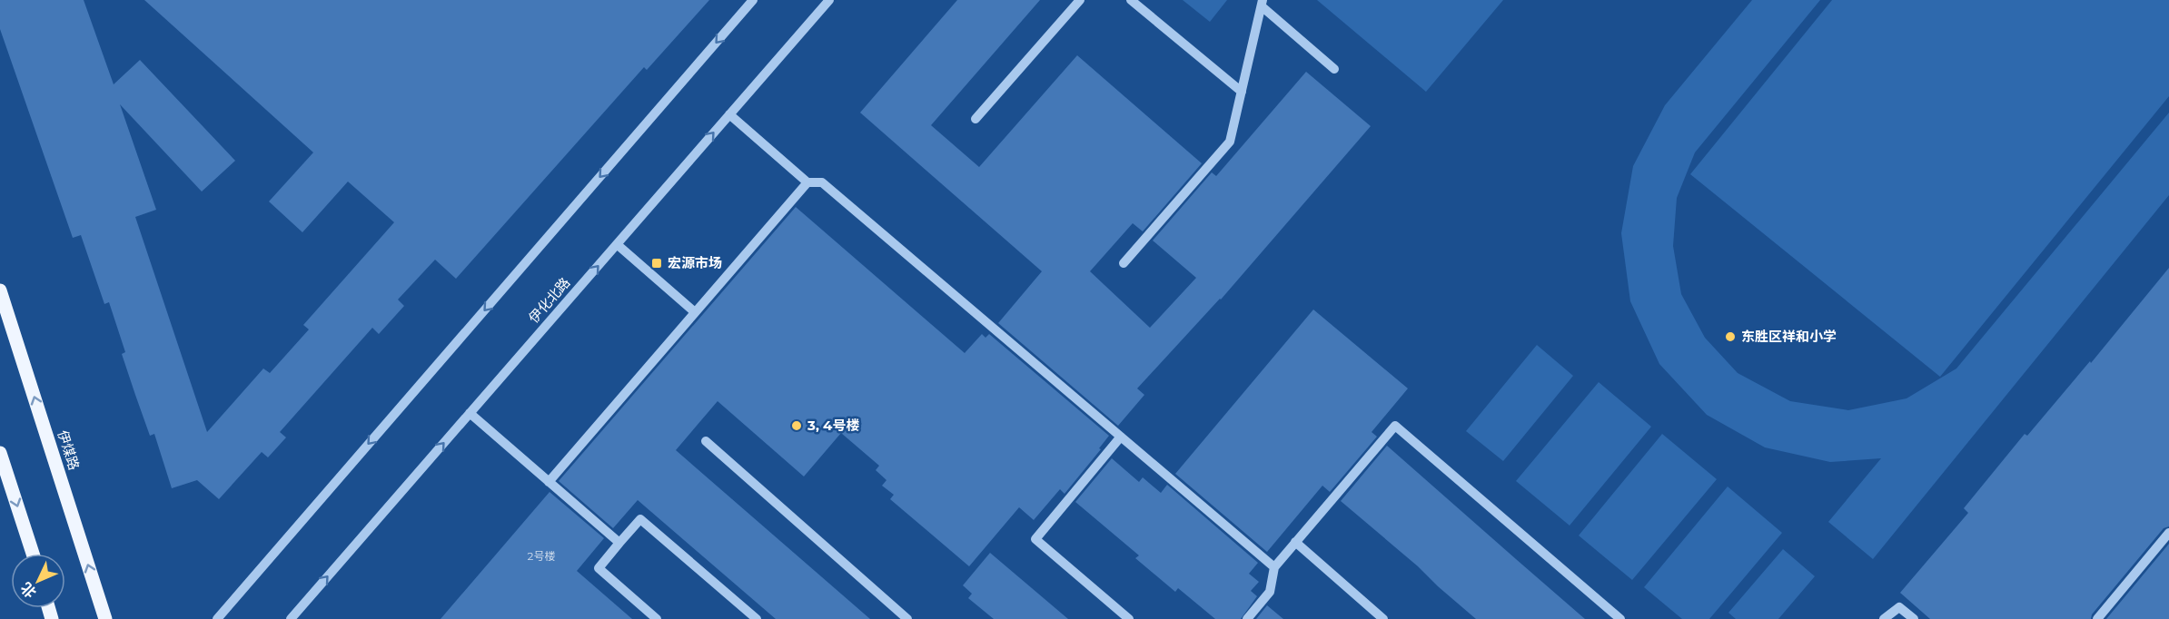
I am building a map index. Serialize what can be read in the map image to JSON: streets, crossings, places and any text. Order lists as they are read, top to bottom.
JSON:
{
  "streets": {
    "main road": ["伊煤路"],
    "street": ["伊化北路"]
  },
  "places": {
    "transit": ["宏源市场"],
    "other": ["东胜区祥和小学", "3, 4号楼"]
  },
  "house_numbers": ["2号楼"],
  "north": "bottom left"
}
